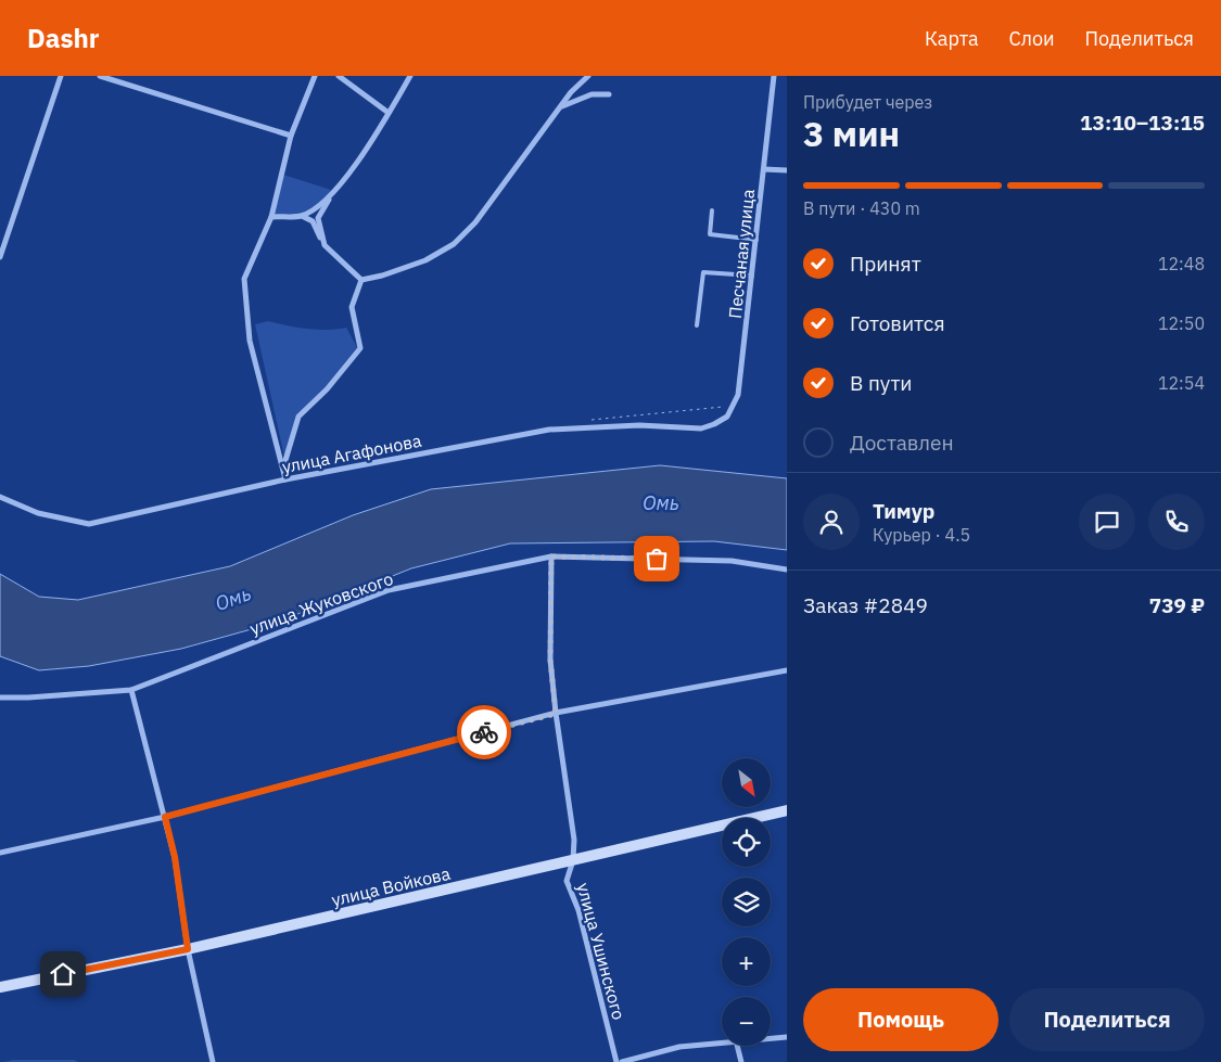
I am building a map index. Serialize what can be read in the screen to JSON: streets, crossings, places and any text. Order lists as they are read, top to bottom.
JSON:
{
  "streets": {
    "main road": ["улица Войкова"],
    "street": [
      "Песчаная улица",
      "улица Агафонова",
      "улица Жуковского",
      "улица Ушинского"
    ]
  },
  "crossings": [
    ["Песчаная улица", "улица Агафонова"],
    ["улица Жуковского", "улица Ушинского"],
    ["улица Войкова", "улица Ушинского"]
  ],
  "water": ["Омь"],
  "north": "bottom right",
  "page": {
    "header": "Dashr",
    "nav": ["Карта", "Слои", "Поделиться"],
    "heading": ["3 мин", "Прибудет через", "13:10–13:15"],
    "panel": [
      "Тимур",
      "Курьер · 4.5",
      "Заказ #2849",
      "739 ₽"
    ],
    "bar": "В пути · 430 m",
    "list": [
      ["Принят", "12:48"],
      ["Готовится", "12:50"],
      ["В пути", "12:54"],
      "Доставлен"
    ],
    "map_buttons": ["+", "−"],
    "buttons": ["Помощь", "Поделиться"]
  }
}
